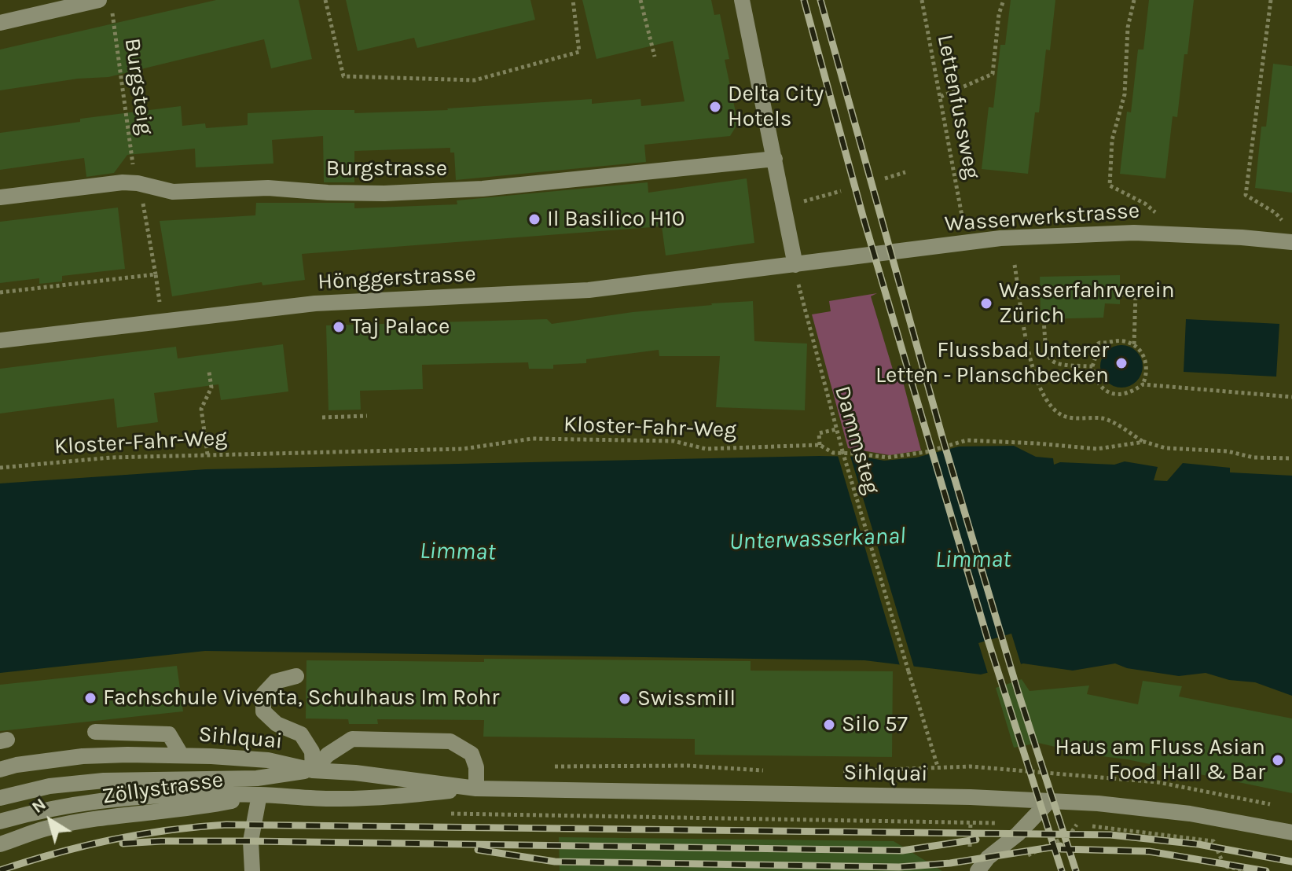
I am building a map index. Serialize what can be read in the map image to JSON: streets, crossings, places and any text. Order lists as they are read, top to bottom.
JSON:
{
  "streets": {
    "street": [
      "Burgstrasse",
      "Wasserwerkstrasse",
      "Hönggerstrasse",
      "Sihlquai",
      "Zöllystrasse"
    ],
    "path": [
      "Burgsteig",
      "Lettenfussweg",
      "Kloster-Fahr-Weg",
      "Dammsteg"
    ]
  },
  "crossings": [
    ["Wasserwerkstrasse", "Hönggerstrasse"],
    ["Wasserwerkstrasse", "Dammsteg"],
    ["Hönggerstrasse", "Dammsteg"],
    ["Sihlquai", "Zöllystrasse"]
  ],
  "water": ["Unterwasserkanal", "Limmat"],
  "places": [
    "Delta City Hotels",
    "Il Basilico H10",
    "Wasserfahrverein Zürich",
    "Taj Palace",
    "Flussbad Unterer Letten - Planschbecken",
    "Fachschule Viventa, Schulhaus Im Rohr",
    "Swissmill",
    "Silo 57",
    "Haus am Fluss Asian Food Hall & Bar"
  ],
  "north": "top left"
}
